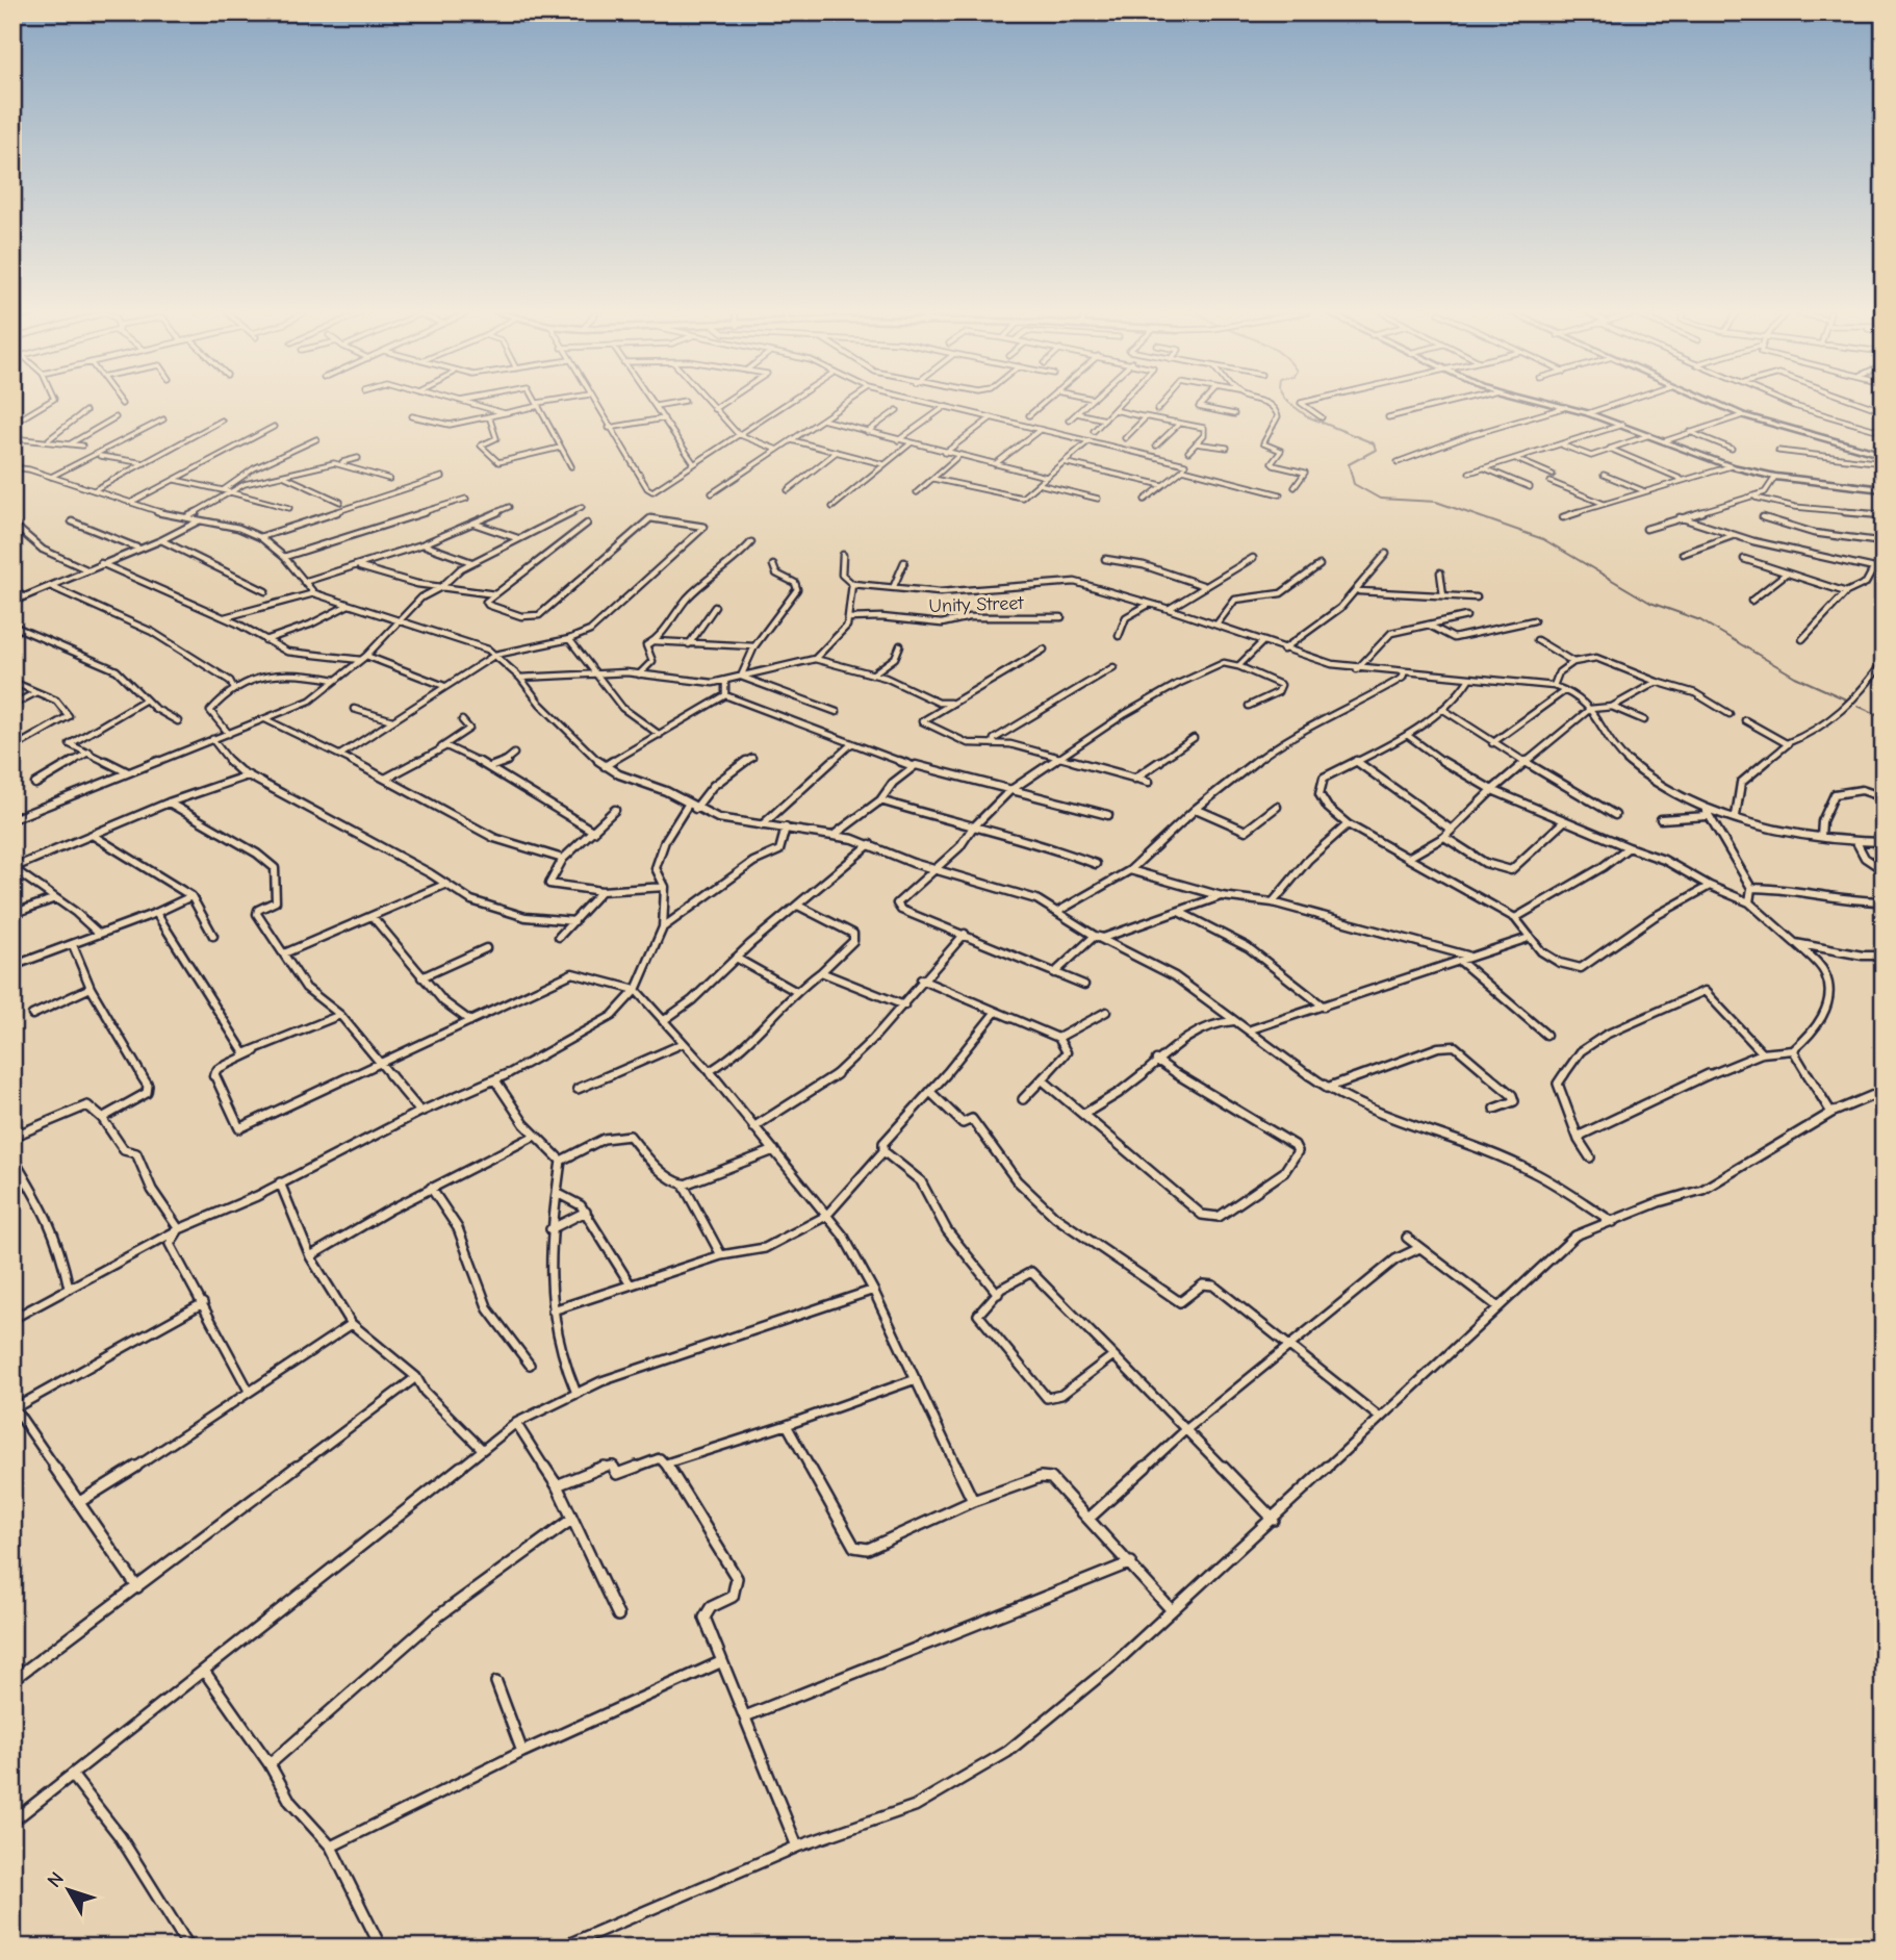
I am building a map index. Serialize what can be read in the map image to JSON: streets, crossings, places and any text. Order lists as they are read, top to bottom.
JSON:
{
  "streets": {
    "street": ["Unity Street"]
  },
  "north": "top left"
}
